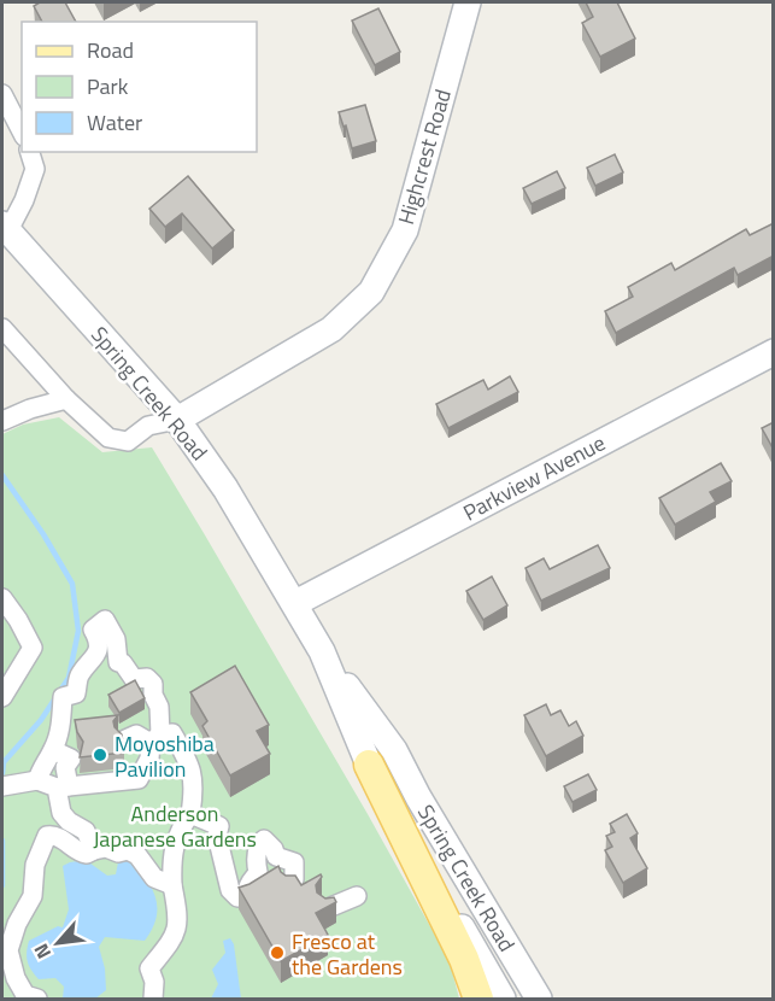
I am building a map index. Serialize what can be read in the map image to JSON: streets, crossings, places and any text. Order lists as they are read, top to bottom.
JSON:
{
  "streets": {
    "main road": ["Highcrest Road", "Spring Creek Road", "Parkview Avenue"]
  },
  "crossings": [
    ["Highcrest Road", "Spring Creek Road"],
    ["Spring Creek Road", "Parkview Avenue"]
  ],
  "parks": ["Anderson Japanese Gardens"],
  "places": ["Moyoshiba Pavilion", "Fresco at the Gardens"],
  "legend": ["Road", "Park", "Water"],
  "north": "bottom left"
}
